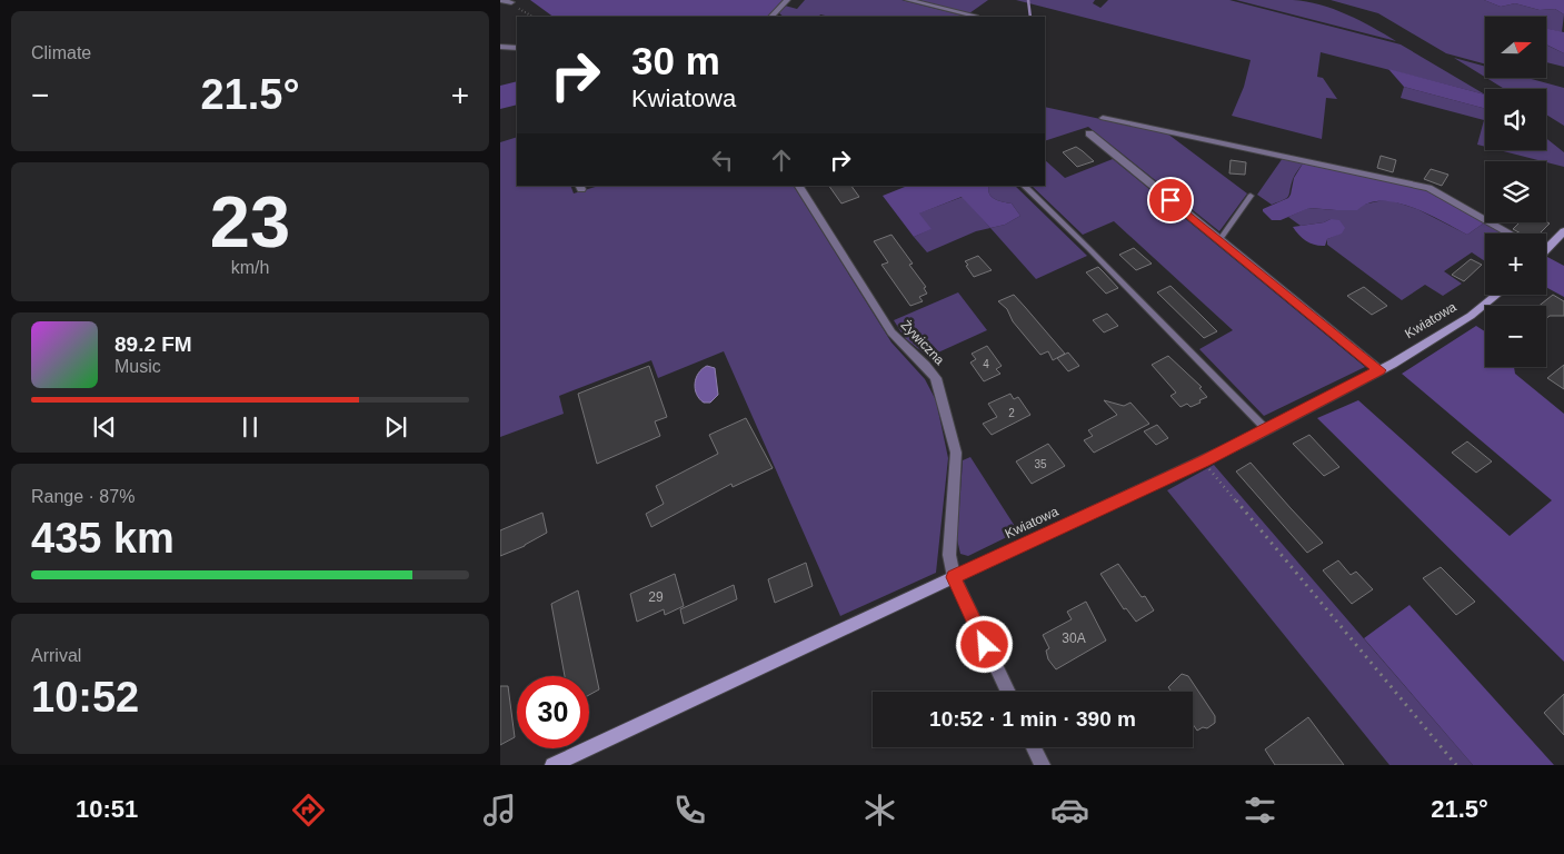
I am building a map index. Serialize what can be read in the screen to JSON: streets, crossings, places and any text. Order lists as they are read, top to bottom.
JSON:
{
  "streets": {
    "street": ["Kwiatowa", "Żywiczna"]
  },
  "crossings": [
    ["Kwiatowa", "Żywiczna"]
  ],
  "house_numbers": [
    "4",
    "2",
    "35",
    "29",
    "30A"
  ],
  "north": "right",
  "page": {
    "tile": [
      "Climate",
      ["23", "km/h"],
      ["Range · 87%", "435 km"],
      ["Arrival", "10:52"]
    ],
    "map_buttons": ["+", "−"],
    "turn": ["30 m", "Kwiatowa"],
    "heat": ["−", "21.5°", "+"],
    "song": ["89.2 FM", "Music"],
    "limit": "30",
    "trip": "10:52 · 1 min · 390 m",
    "tabs": ["10:51", "21.5°"]
  }
}
